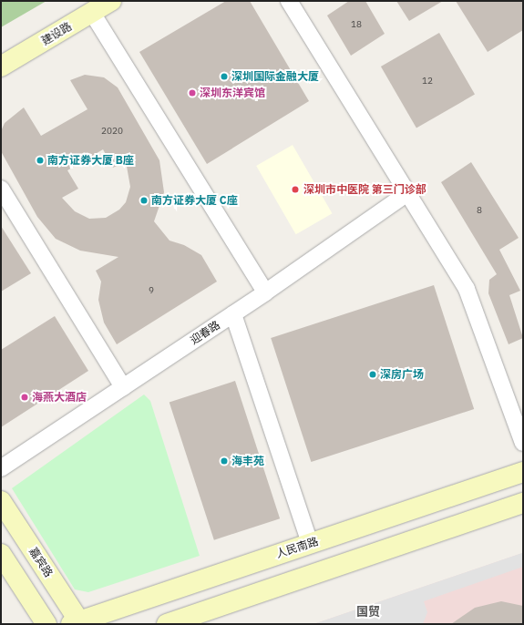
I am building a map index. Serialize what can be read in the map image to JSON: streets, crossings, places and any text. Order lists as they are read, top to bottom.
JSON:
{
  "streets": {
    "main road": ["建设路", "人民南路", "嘉宾路"],
    "street": ["迎春路"]
  },
  "crossings": [
    ["人民南路", "嘉宾路"]
  ],
  "districts": ["国贸"],
  "places": [
    "深圳国际金融大厦",
    "深圳东洋宾馆",
    "南方证券大厦 B座",
    "深圳市中医院 第三门诊部",
    "南方证券大厦 C座",
    "深房广场",
    "海燕大酒店",
    "海丰苑"
  ],
  "house_numbers": [
    "18",
    "12",
    "2020",
    "8",
    "9"
  ]
}
